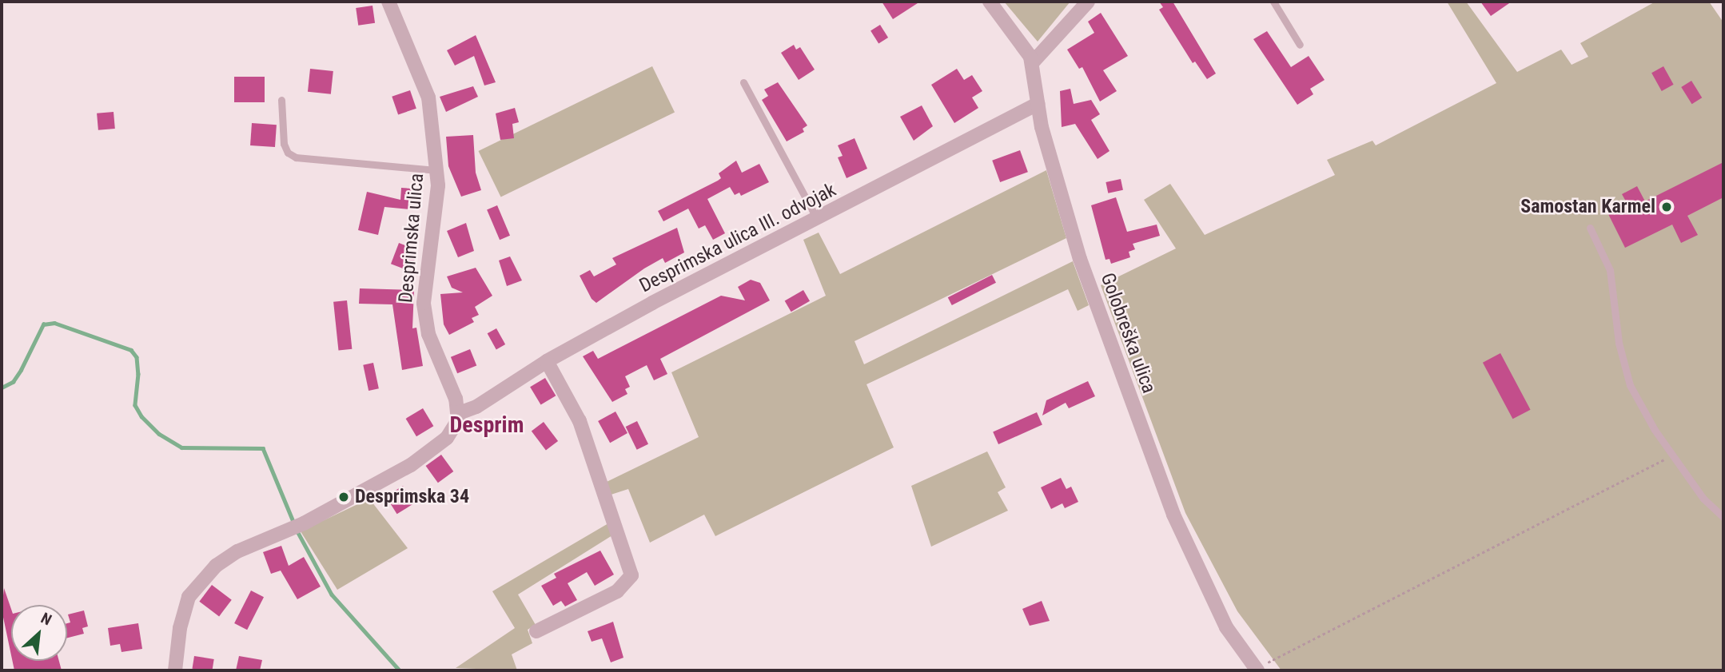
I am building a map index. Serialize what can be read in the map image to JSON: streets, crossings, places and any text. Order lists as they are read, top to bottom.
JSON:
{
  "streets": {
    "street": ["Desprimska ulica", "Desprimska ulica III. odvojak", "Golobreška ulica"]
  },
  "crossings": [
    ["Desprimska ulica", "Desprimska ulica III. odvojak"],
    ["Desprimska ulica III. odvojak", "Golobreška ulica"]
  ],
  "districts": ["Desprim"],
  "places": ["Samostan Karmel", "Desprimska 34"],
  "north": "top right"
}
